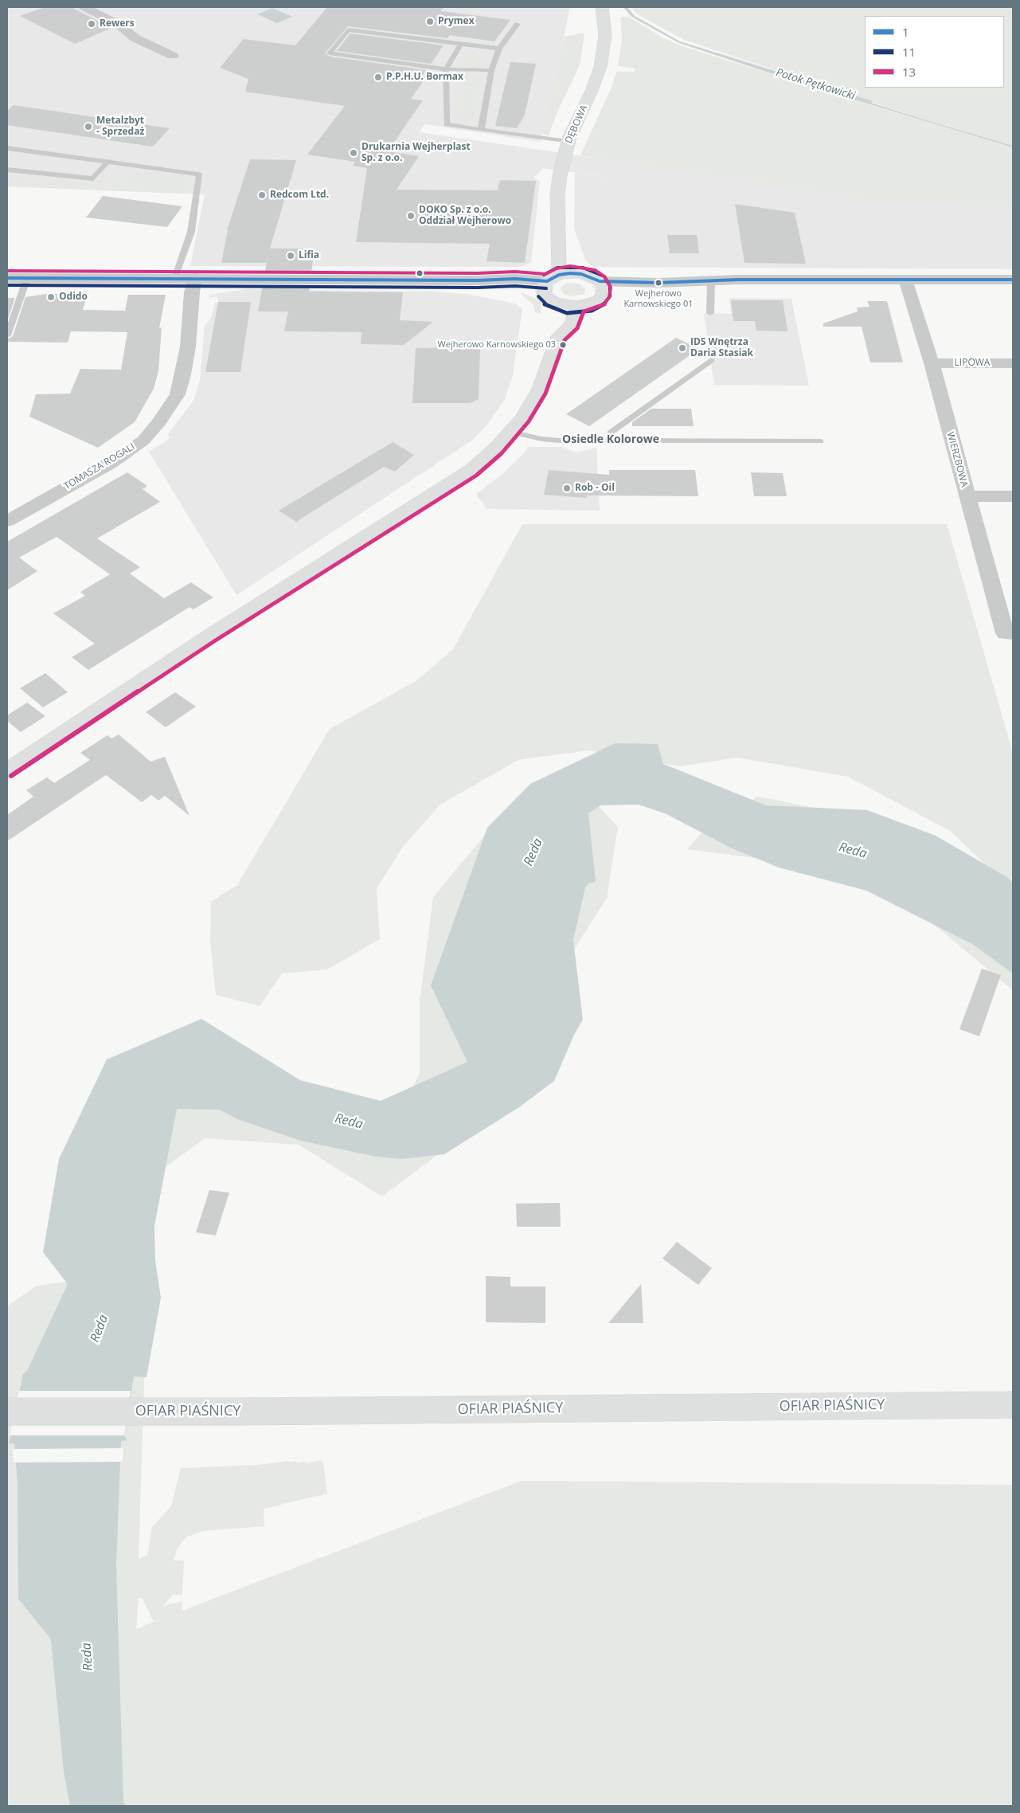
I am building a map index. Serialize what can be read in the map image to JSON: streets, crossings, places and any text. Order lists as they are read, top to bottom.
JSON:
{
  "streets": {
    "main road": ["DĘBOWA", "OFIAR PIAŚNICY"],
    "street": ["LIPOWA", "WIERZBOWA", "TOMASZA ROGALI"]
  },
  "crossings": [
    ["LIPOWA", "WIERZBOWA"]
  ],
  "districts": ["Osiedle Kolorowe"],
  "water": ["Potok Pętkowicki", "Reda"],
  "places": [
    "Prymex",
    "Rewers",
    "P.P.H.U. Bormax",
    "Metalzbyt - Sprzedaż",
    "Drukarnia Wejherplast Sp. z o.o.",
    "Redcom Ltd.",
    "DOKO Sp. z o.o. Oddział Wejherowo",
    "Lifia",
    "Wejherowo Karnowskiego 01",
    "Odido",
    "Wejherowo Karnowskiego 03",
    "IDS Wnętrza Daria Stasiak",
    "Rob - Oil"
  ],
  "lines": ["transit line 13", "transit line 11", "transit line 1"],
  "legend": ["1", "11", "13"]
}
